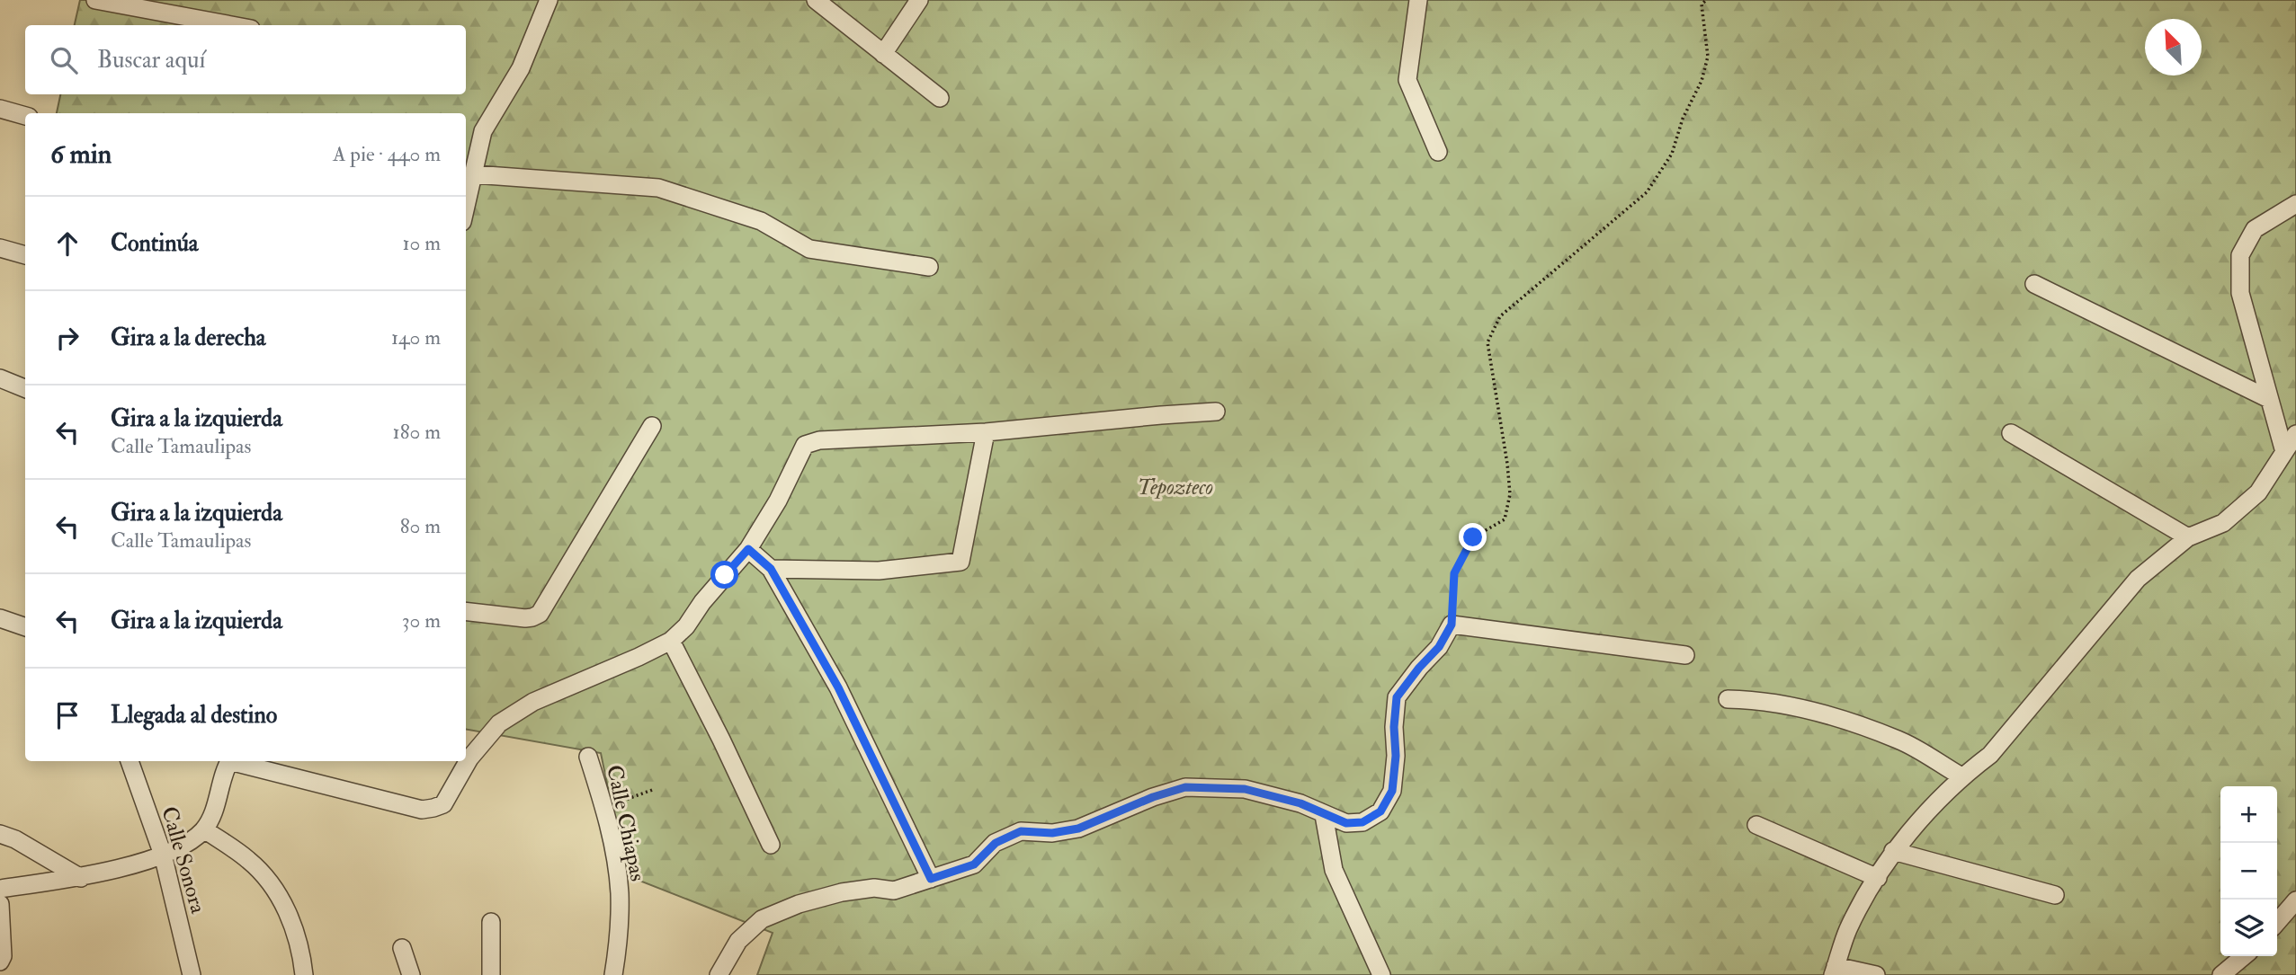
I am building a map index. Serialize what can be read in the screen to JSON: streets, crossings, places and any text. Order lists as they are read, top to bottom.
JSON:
{
  "streets": {
    "street": ["Calle Chiapas", "Calle Sonora"]
  },
  "parks": ["Tepozteco"],
  "north": "top left",
  "page": {
    "search": "Buscar aquí",
    "heading": ["6 min", "A pie · 440 m"],
    "list": [
      ["Continúa", "10 m"],
      ["Gira a la derecha", "140 m"],
      ["Gira a la izquierda", "Calle Tamaulipas", "180 m"],
      ["Gira a la izquierda", "Calle Tamaulipas", "80 m"],
      ["Gira a la izquierda", "30 m"],
      "Llegada al destino"
    ],
    "map_buttons": ["+", "−"]
  }
}
